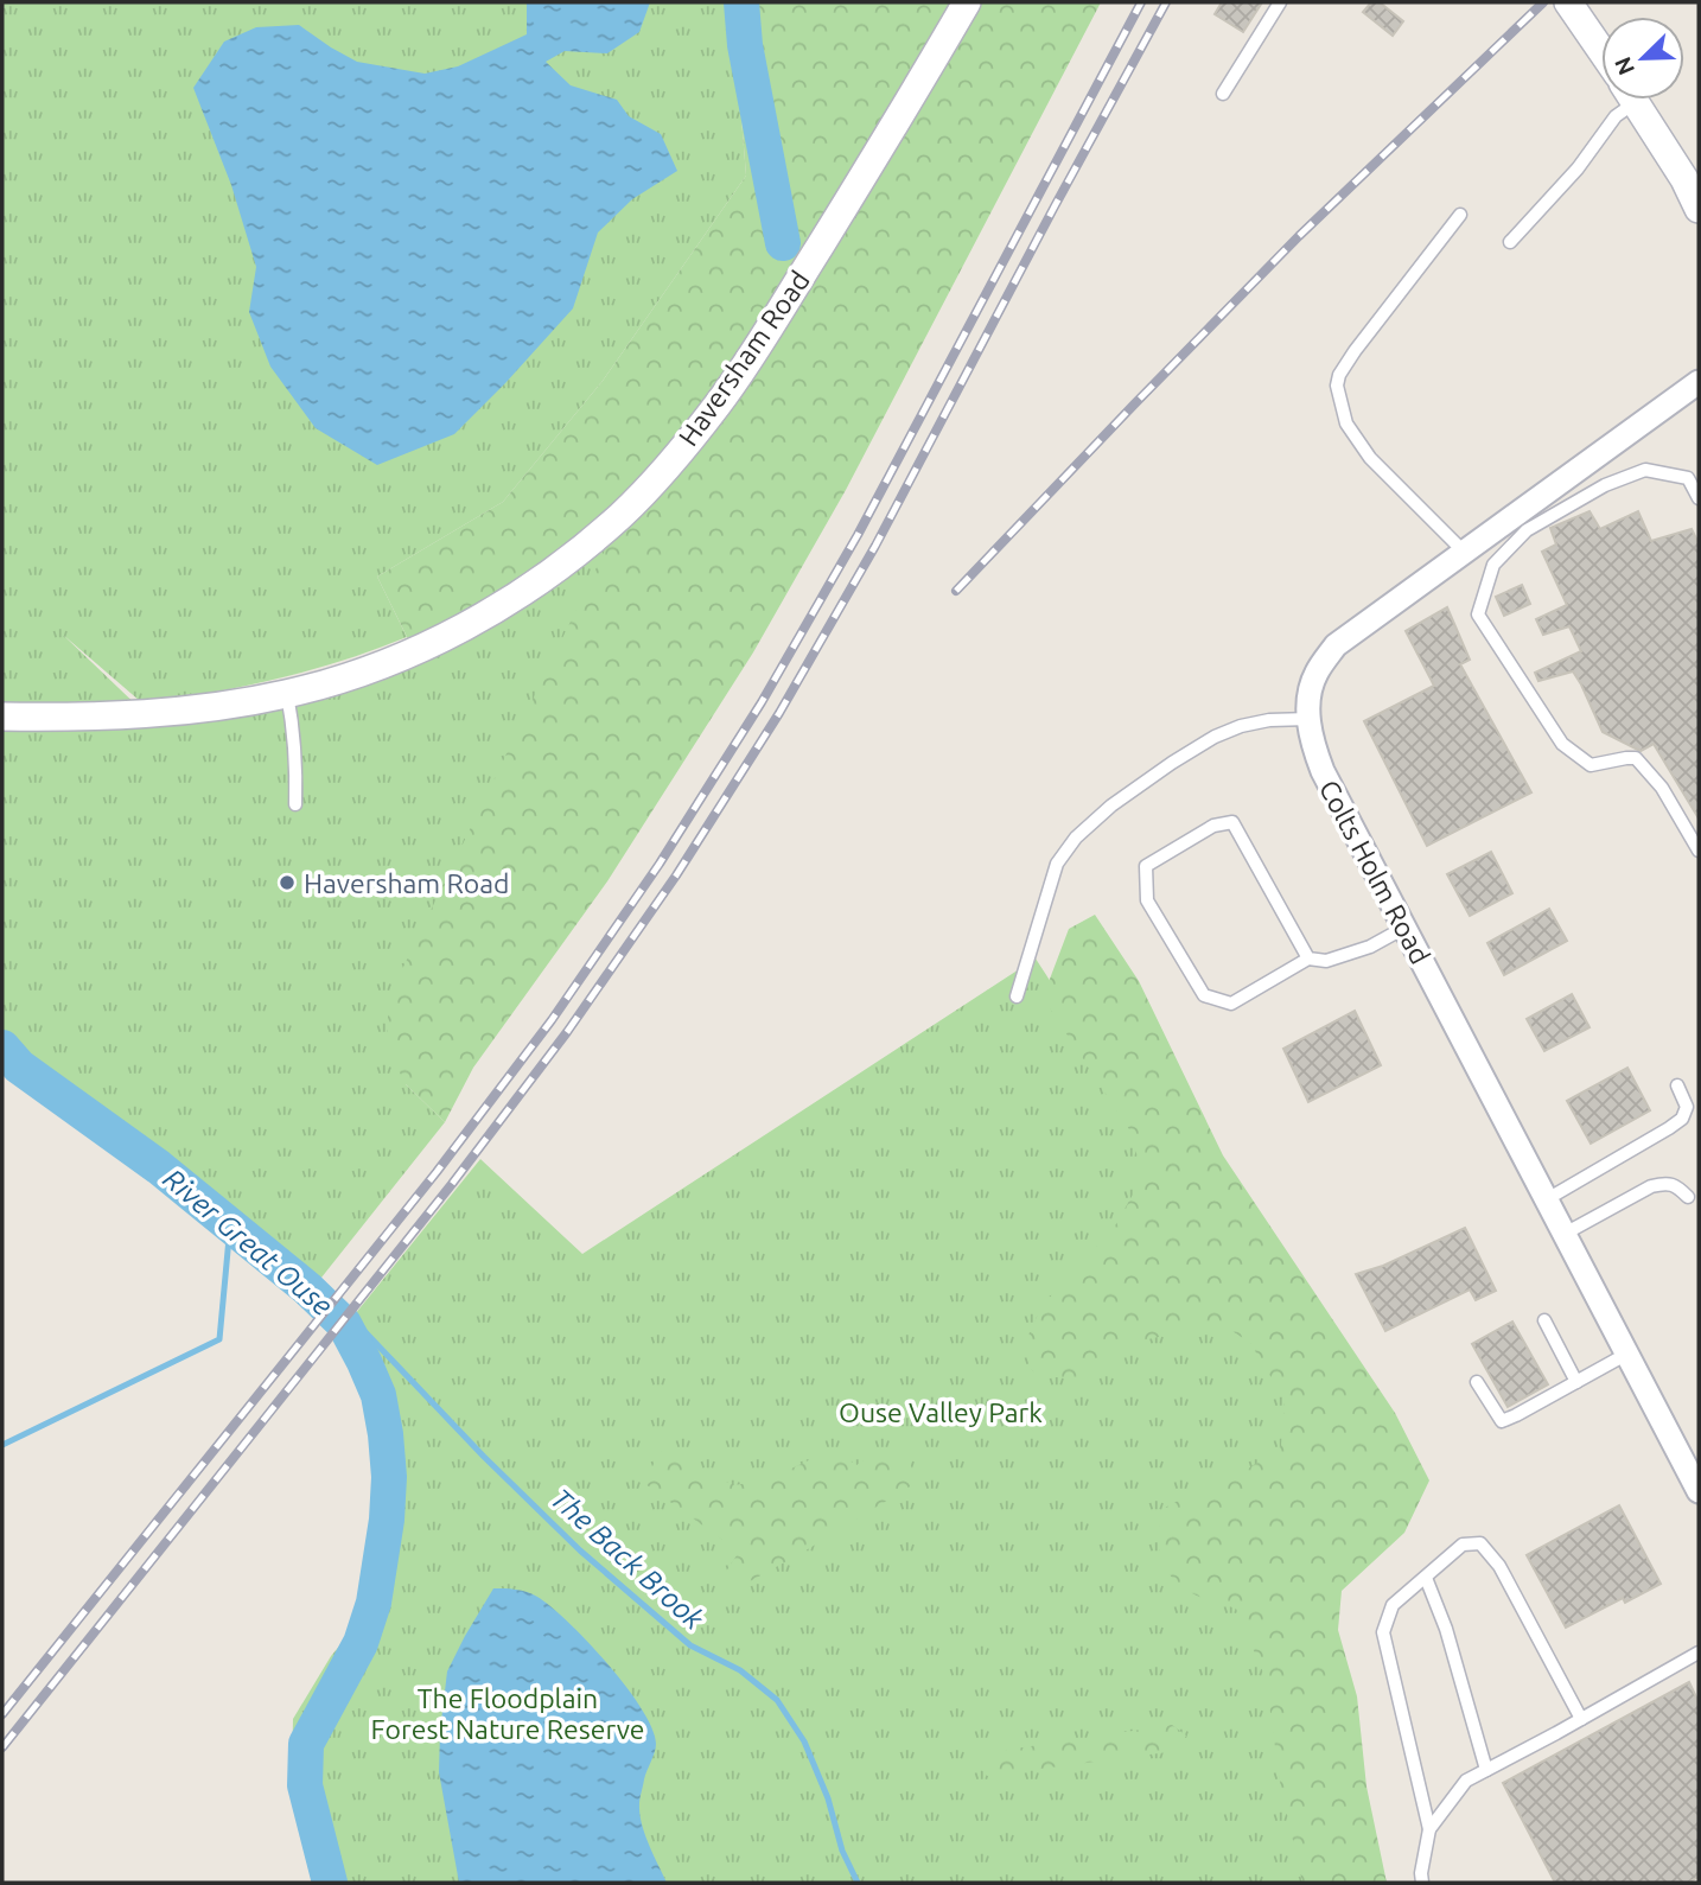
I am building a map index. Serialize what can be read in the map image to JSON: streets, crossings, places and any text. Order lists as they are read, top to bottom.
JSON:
{
  "streets": {
    "street": ["Haversham Road", "Colts Holm Road"]
  },
  "water": ["River Great Ouse", "The Back Brook"],
  "parks": ["Ouse Valley Park", "The Floodplain Forest Nature Reserve"],
  "places": ["Haversham Road"],
  "north": "bottom left"
}
